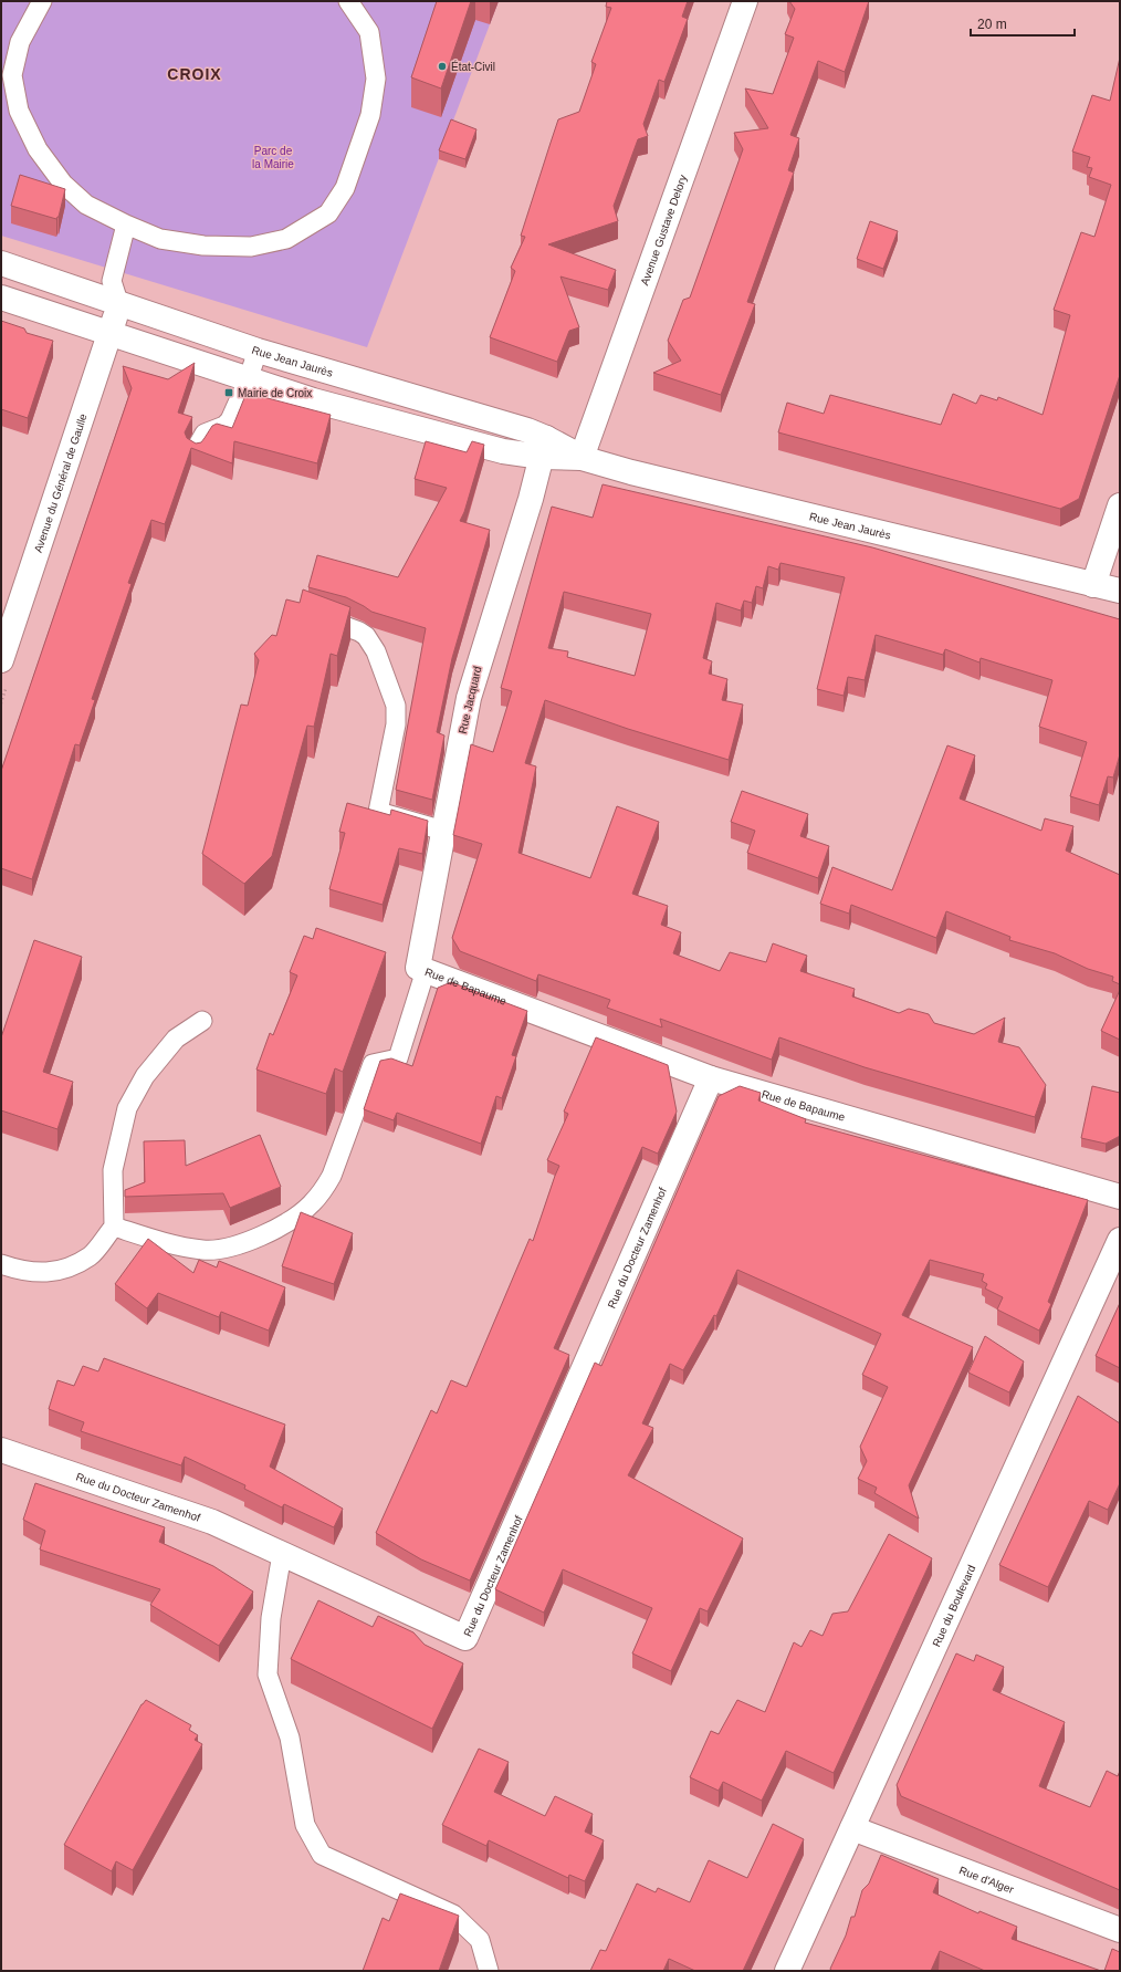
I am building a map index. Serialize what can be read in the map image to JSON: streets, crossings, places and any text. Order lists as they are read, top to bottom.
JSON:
{
  "streets": {
    "street": [
      "Avenue Gustave Delory",
      "Rue Jean Jaurès",
      "Avenue du Général de Gaulle",
      "Rue Jacquard",
      "Rue de Bapaume",
      "Rue du Docteur Zamenhof",
      "Rue du Boulevard",
      "Rue d'Alger"
    ]
  },
  "crossings": [
    ["Avenue Gustave Delory", "Rue Jean Jaurès"],
    ["Rue Jean Jaurès", "Avenue du Général de Gaulle"],
    ["Rue Jean Jaurès", "Rue Jacquard"],
    ["Rue Jacquard", "Rue de Bapaume"],
    ["Rue de Bapaume", "Rue du Docteur Zamenhof"],
    ["Rue du Boulevard", "Rue d'Alger"]
  ],
  "districts": ["CROIX"],
  "parks": ["Parc de la Mairie"],
  "places": {
    "other": ["État-Civil"],
    "transit": ["Mairie de Croix"]
  },
  "scale_bar": "20 m"
}
